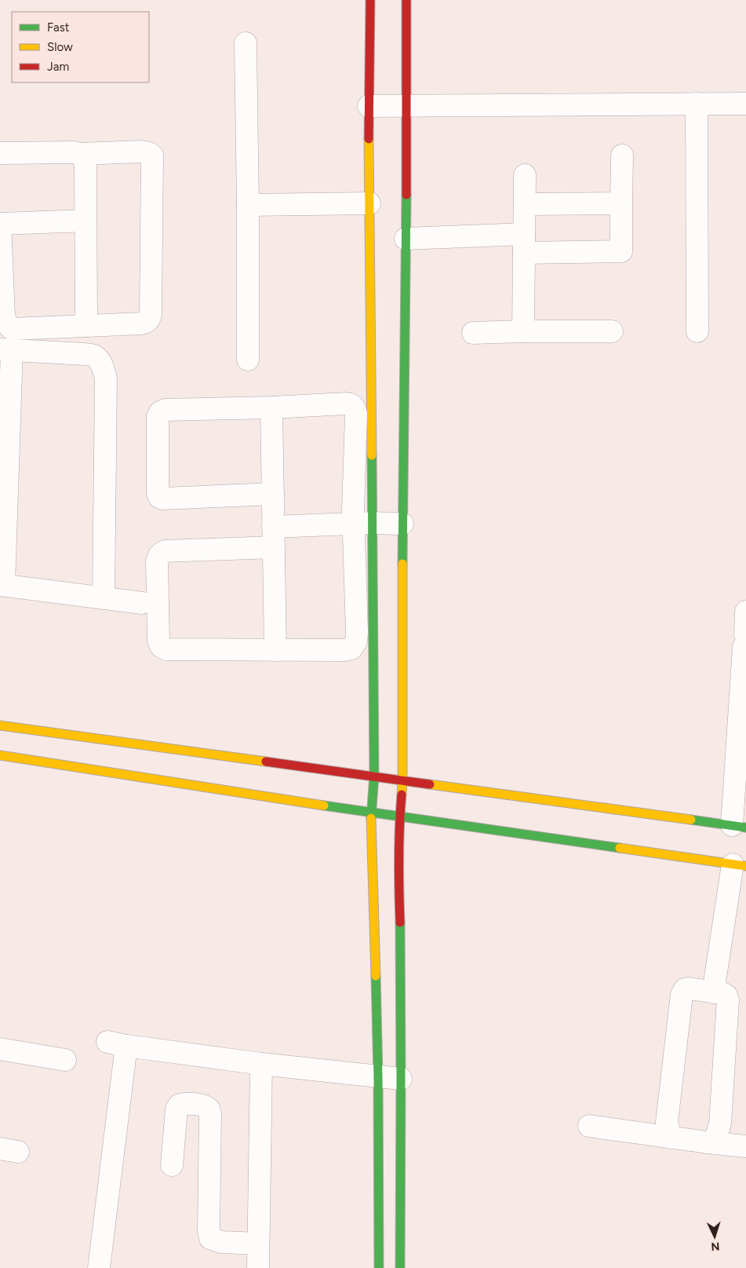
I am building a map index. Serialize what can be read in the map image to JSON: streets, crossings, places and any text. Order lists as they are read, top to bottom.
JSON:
{
  "legend": ["Fast", "Slow", "Jam"],
  "north": "bottom"
}
